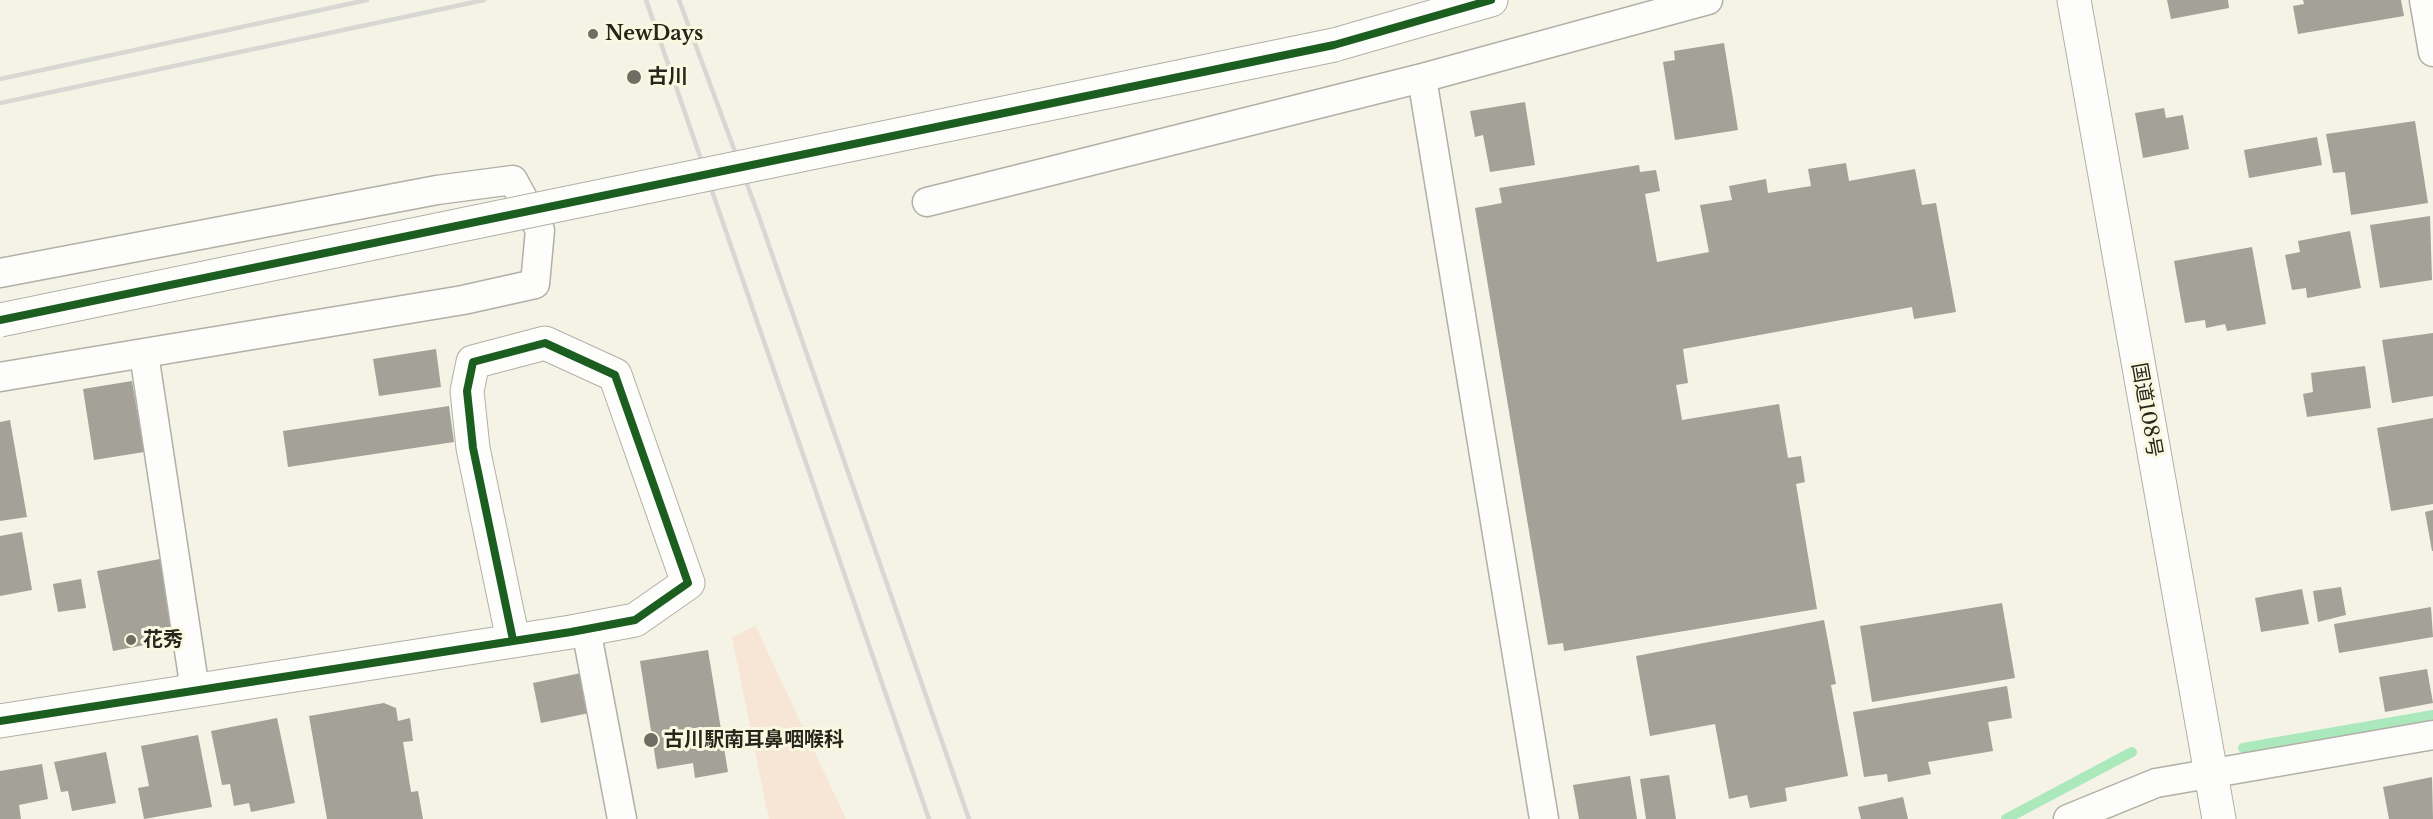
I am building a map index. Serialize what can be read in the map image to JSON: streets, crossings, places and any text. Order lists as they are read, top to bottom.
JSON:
{
  "streets": {
    "main road": ["国道108号"]
  },
  "places": [
    "NewDays",
    "古川",
    "花秀",
    "古川駅南耳鼻咽喉科"
  ]
}
